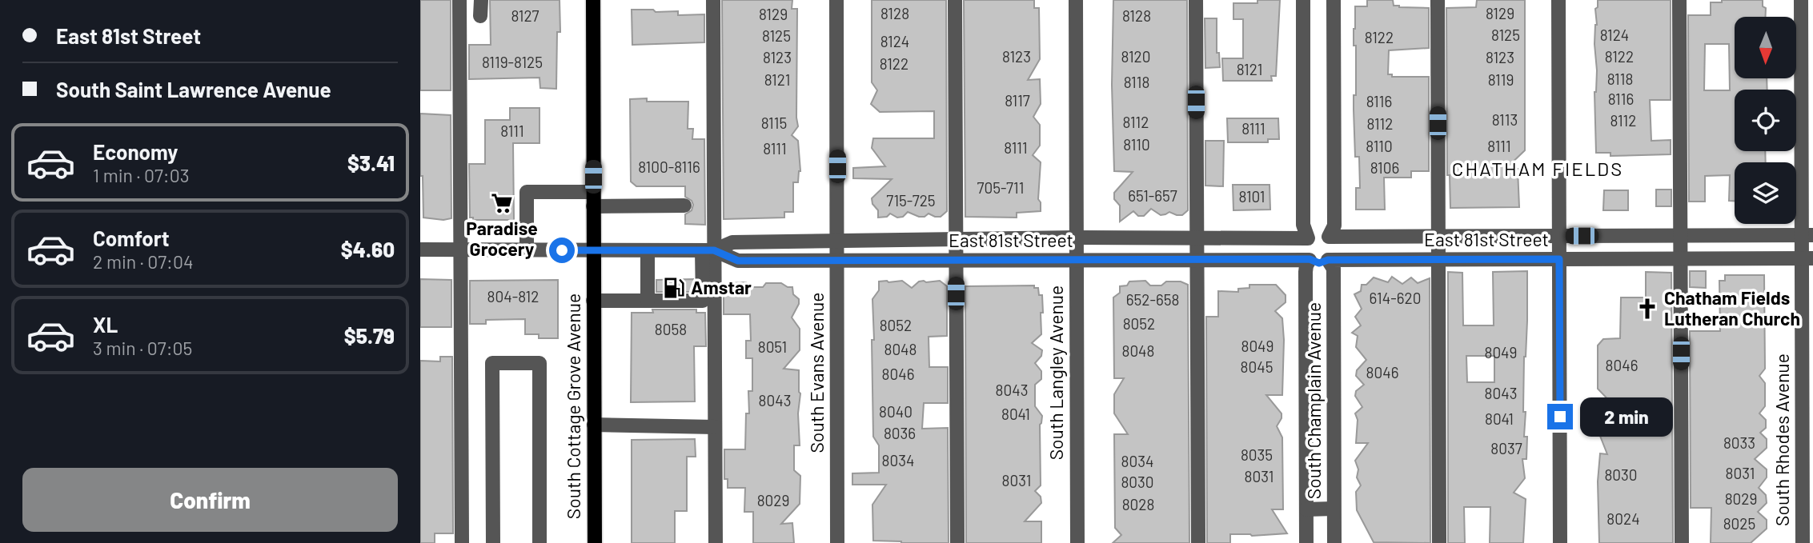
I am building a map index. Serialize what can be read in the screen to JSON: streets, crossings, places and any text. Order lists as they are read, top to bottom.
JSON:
{
  "streets": {
    "main road": ["South Cottage Grove Avenue"],
    "street": [
      "East 81st Street",
      "South Evans Avenue",
      "South Langley Avenue",
      "South Champlain Avenue",
      "South Rhodes Avenue"
    ]
  },
  "crossings": [
    ["East 81st Street", "South Evans Avenue"],
    ["East 81st Street", "South Langley Avenue"],
    ["East 81st Street", "South Champlain Avenue"],
    ["East 81st Street", "South Cottage Grove Avenue"],
    ["East 81st Street", "South Rhodes Avenue"]
  ],
  "districts": ["CHATHAM FIELDS"],
  "places": {
    "supermarket": ["Paradise Grocery"],
    "fuel station": ["Amstar"],
    "church": ["Chatham Fields Lutheran Church"]
  },
  "house_numbers": [
    "8128",
    "8129",
    "8129",
    "8127",
    "8128",
    "8125",
    "8124",
    "8125",
    "8122",
    "8124",
    "8123",
    "8120",
    "8122",
    "8123",
    "8123",
    "8119-8125",
    "8122",
    "8121",
    "8118",
    "8121",
    "8119",
    "8118",
    "8116",
    "8117",
    "8116",
    "8113",
    "8112",
    "8112",
    "8115",
    "8112",
    "8111",
    "8111",
    "8110",
    "8110",
    "8111",
    "8111",
    "8111",
    "8100-8116",
    "8106",
    "705-711",
    "651-657",
    "8101",
    "715-725",
    "804-812",
    "614-620",
    "652-658",
    "8052",
    "8052",
    "8058",
    "8049",
    "8051",
    "8048",
    "8048",
    "8049",
    "8046",
    "8045",
    "8046",
    "8046",
    "8043",
    "8043",
    "8043",
    "8040",
    "8041",
    "8041",
    "8036",
    "8033",
    "8037",
    "8035",
    "8034",
    "8034",
    "8031",
    "8030",
    "8031",
    "8031",
    "8030",
    "8029",
    "8029",
    "8028",
    "8024",
    "8025"
  ],
  "north": "bottom",
  "page": {
    "banner": ["East 81st Street", "South Saint Lawrence Avenue"],
    "list": [
      {
        "name": "Economy",
        "note": "1 min · 07:03",
        "value": "$3.41"
      },
      {
        "name": "Comfort",
        "note": "2 min · 07:04",
        "value": "$4.60"
      },
      {
        "name": "XL",
        "note": "3 min · 07:05",
        "value": "$5.79"
      }
    ],
    "bubble": "2 min",
    "buttons": "Confirm"
  }
}
